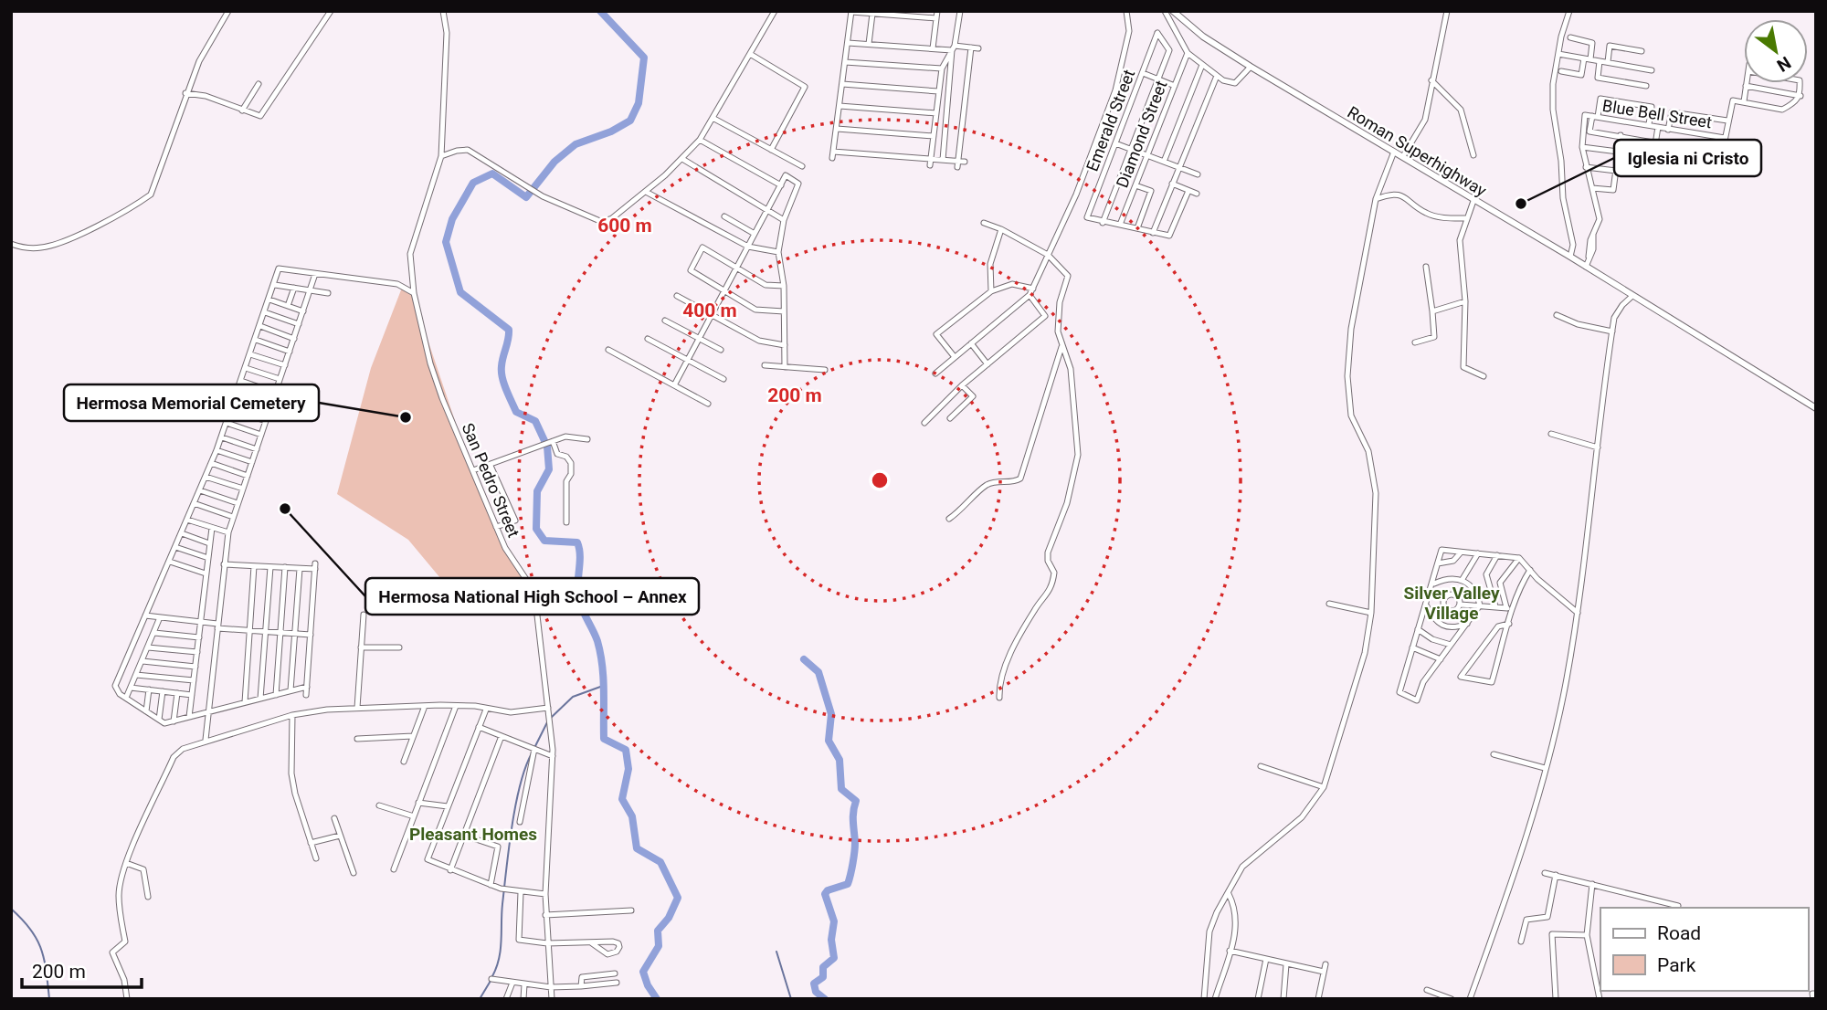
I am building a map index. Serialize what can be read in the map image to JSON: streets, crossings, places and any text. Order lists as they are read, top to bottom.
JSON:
{
  "streets": {
    "main road": ["Roman Superhighway"],
    "street": [
      "Blue Bell Street",
      "Emerald Street",
      "Diamond Street",
      "San Pedro Street"
    ]
  },
  "districts": ["Silver Valley Village", "Pleasant Homes"],
  "places": ["Iglesia ni Cristo", "Hermosa Memorial Cemetery", "Hermosa National High School – Annex"],
  "legend": ["Road", "Park"],
  "scale_bar": "200 m",
  "north": "bottom right",
  "rings": ["600 m", "400 m", "200 m"]
}
